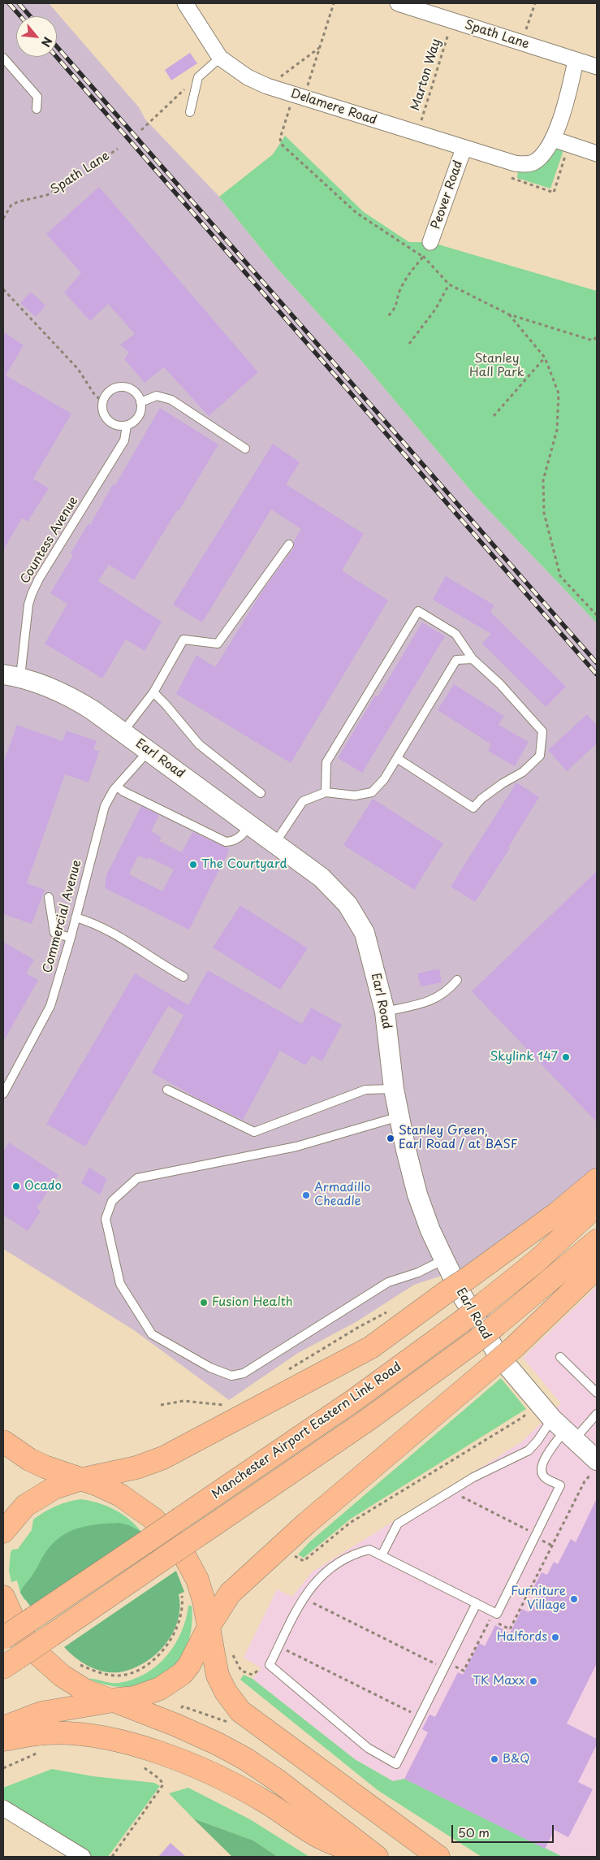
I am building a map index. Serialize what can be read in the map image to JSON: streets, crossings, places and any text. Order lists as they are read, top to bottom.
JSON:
{
  "streets": {
    "highway": ["Manchester Airport Eastern Link Road"],
    "street": [
      "Spath Lane",
      "Delamere Road",
      "Peover Road",
      "Earl Road"
    ],
    "lane": ["Countess Avenue", "Commercial Avenue"],
    "path": ["Marton Way"]
  },
  "crossings": [
    ["Spath Lane", "Marton Way"],
    ["Spath Lane", "Delamere Road"],
    ["Marton Way", "Delamere Road"],
    ["Delamere Road", "Peover Road"],
    ["Countess Avenue", "Earl Road"],
    ["Earl Road", "Commercial Avenue"]
  ],
  "parks": ["Stanley Hall Park"],
  "places": [
    "The Courtyard",
    "Skylink 147",
    "Stanley Green, Earl Road / at BASF",
    "Ocado",
    "Armadillo Cheadle",
    "Fusion Health",
    "Furniture Village",
    "Halfords",
    "TK Maxx",
    "B&Q"
  ],
  "scale_bar": "50 m",
  "north": "bottom right"
}
